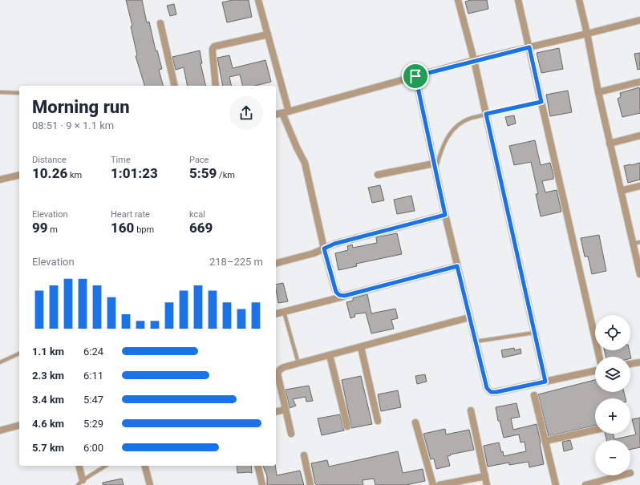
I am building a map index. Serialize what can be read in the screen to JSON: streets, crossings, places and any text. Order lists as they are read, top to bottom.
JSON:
{
  "page": {
    "heading": ["Morning run", "08:51 · 9 × 1.1 km"],
    "stats": [
      ["Distance", "10.26 km"],
      ["Time", "1:01:23"],
      ["Pace", "5:59 /km"],
      ["Elevation", "99 m"],
      ["Heart rate", "160 bpm"],
      ["kcal", "669"]
    ],
    "chart": ["Elevation", "218–225 m"],
    "map_buttons": ["+", "−"],
    "list": [
      {
        "name": "1.1 km",
        "note": "6:24"
      },
      {
        "name": "2.3 km",
        "note": "6:11"
      },
      {
        "name": "3.4 km",
        "note": "5:47"
      },
      {
        "name": "4.6 km",
        "note": "5:29"
      },
      {
        "name": "5.7 km",
        "note": "6:00"
      }
    ]
  }
}
